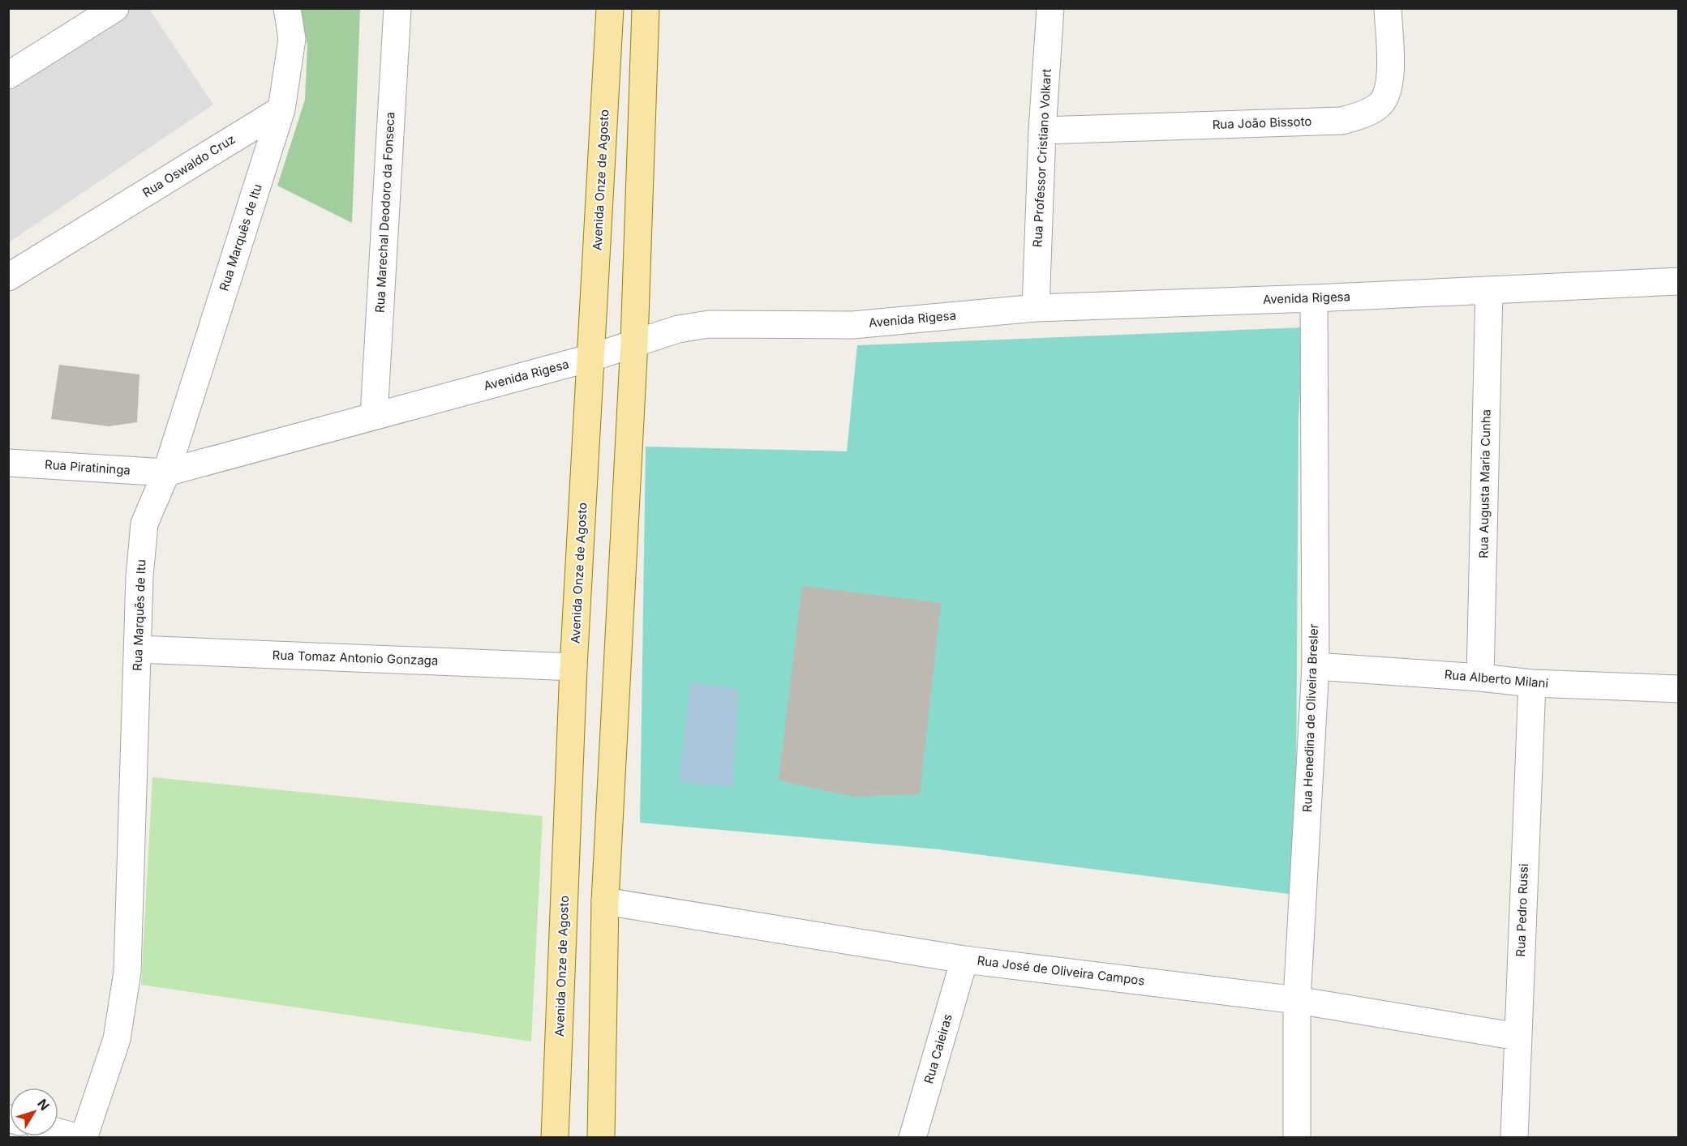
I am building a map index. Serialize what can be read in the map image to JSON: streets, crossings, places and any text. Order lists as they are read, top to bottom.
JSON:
{
  "streets": {
    "main road": ["Avenida Onze de Agosto"],
    "street": [
      "Rua João Bissoto",
      "Rua Professor Cristiano Volkart",
      "Rua Oswaldo Cruz",
      "Rua Marechal Deodoro da Fonseca",
      "Rua Marquês de Itu",
      "Avenida Rigesa",
      "Rua Piratininga",
      "Rua Augusta Maria Cunha",
      "Rua Tomaz Antonio Gonzaga",
      "Rua Alberto Milani",
      "Rua Henedina de Oliveira Bresler",
      "Rua Pedro Russi",
      "Rua José de Oliveira Campos",
      "Rua Caieiras"
    ]
  },
  "crossings": [
    ["Rua João Bissoto", "Rua Professor Cristiano Volkart"],
    ["Rua Professor Cristiano Volkart", "Avenida Rigesa"],
    ["Rua Oswaldo Cruz", "Rua Marquês de Itu"],
    ["Avenida Onze de Agosto", "Avenida Rigesa"],
    ["Avenida Onze de Agosto", "Rua Tomaz Antonio Gonzaga"],
    ["Rua Marechal Deodoro da Fonseca", "Avenida Rigesa"],
    ["Rua Marquês de Itu", "Avenida Rigesa"],
    ["Rua Marquês de Itu", "Rua Piratininga"],
    ["Rua Marquês de Itu", "Rua Tomaz Antonio Gonzaga"],
    ["Avenida Rigesa", "Rua Piratininga"],
    ["Avenida Rigesa", "Rua Augusta Maria Cunha"],
    ["Avenida Rigesa", "Rua Henedina de Oliveira Bresler"],
    ["Rua Augusta Maria Cunha", "Rua Alberto Milani"],
    ["Rua Alberto Milani", "Rua Henedina de Oliveira Bresler"],
    ["Rua Alberto Milani", "Rua Pedro Russi"],
    ["Rua Henedina de Oliveira Bresler", "Rua José de Oliveira Campos"],
    ["Rua Pedro Russi", "Rua José de Oliveira Campos"],
    ["Rua José de Oliveira Campos", "Rua Caieiras"]
  ],
  "north": "top right"
}
